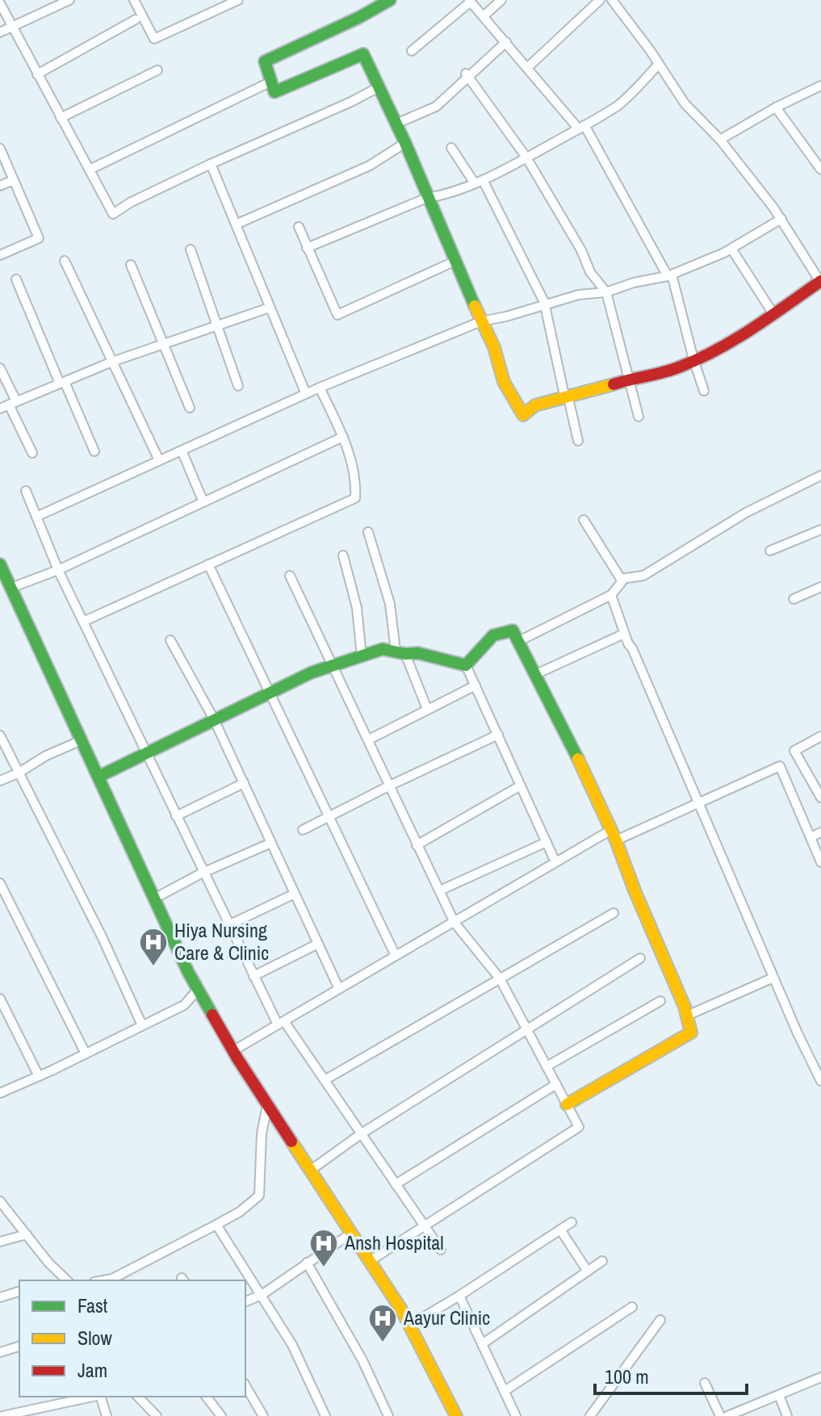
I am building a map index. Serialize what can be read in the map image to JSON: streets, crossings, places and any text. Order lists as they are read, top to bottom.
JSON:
{
  "places": {
    "hospital": ["Hiya Nursing Care & Clinic", "Ansh Hospital", "Aayur Clinic"]
  },
  "legend": ["Fast", "Slow", "Jam"],
  "scale_bar": "100 m"
}
